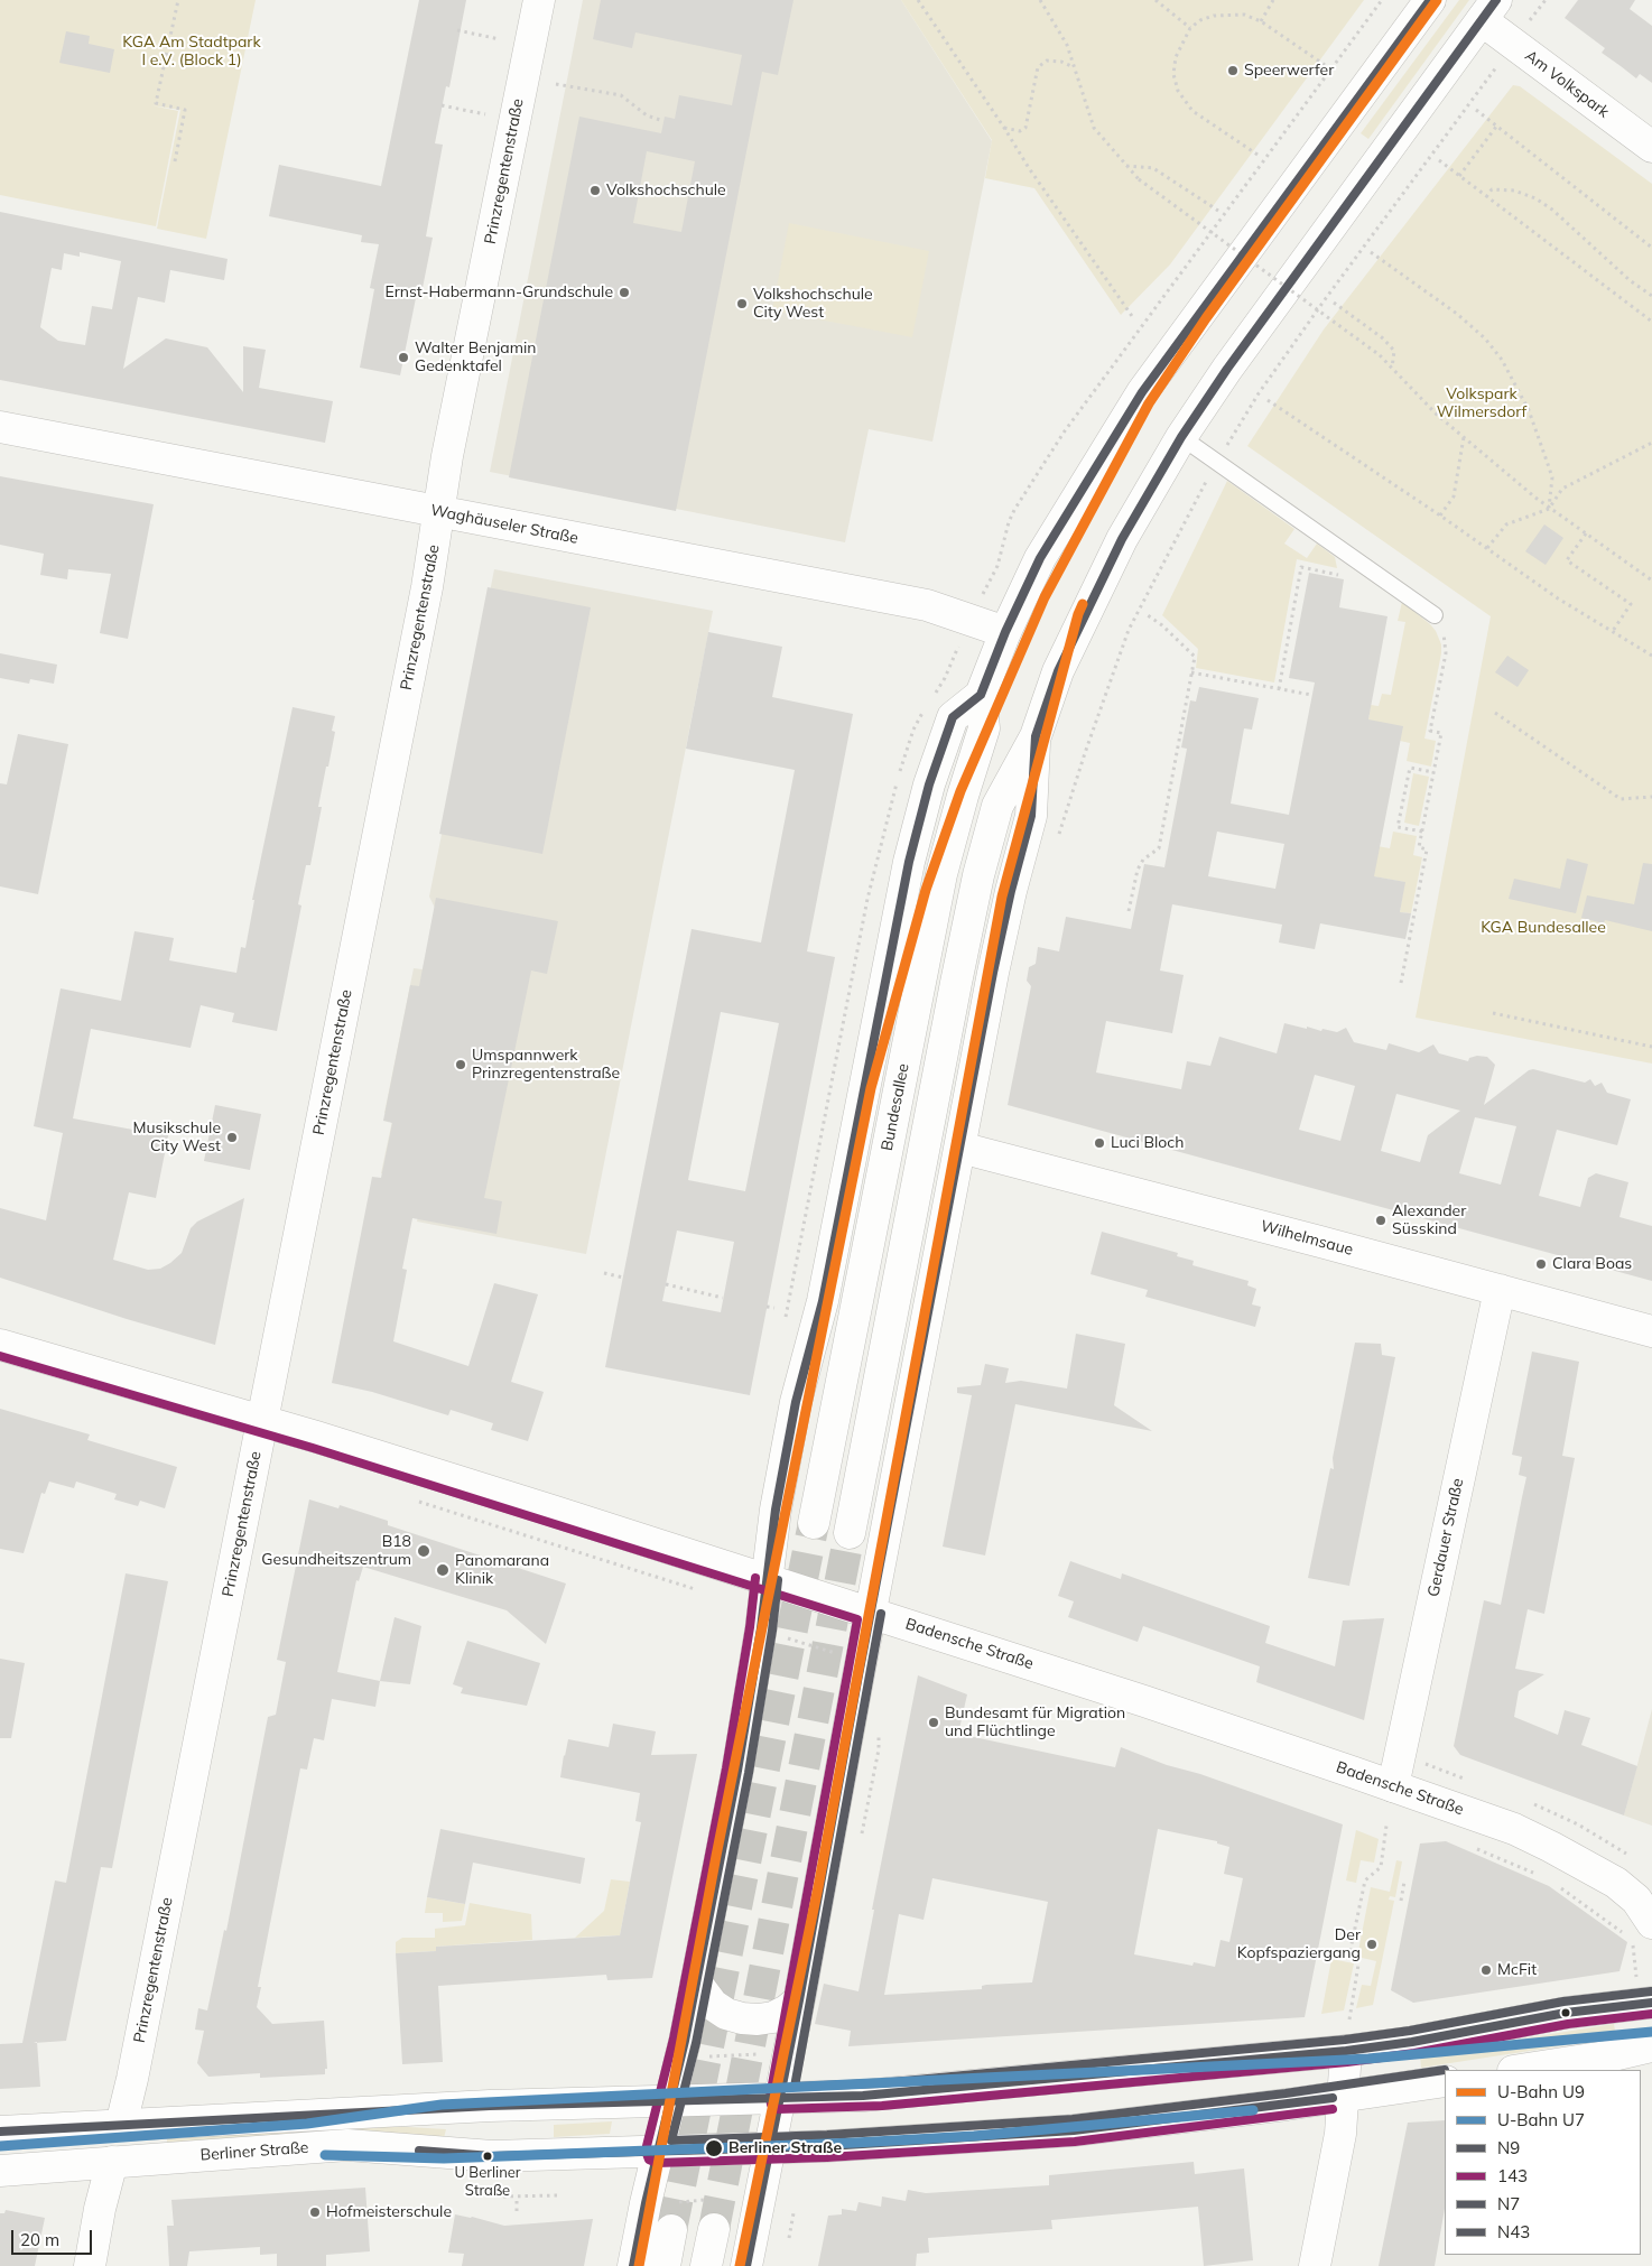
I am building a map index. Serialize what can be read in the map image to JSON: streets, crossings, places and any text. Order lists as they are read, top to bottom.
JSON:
{
  "streets": {
    "main road": [
      "Am Volkspark",
      "Prinzregentenstraße",
      "Waghäuseler Straße",
      "Bundesallee",
      "Wilhelmsaue",
      "Gerdauer Straße",
      "Badensche Straße",
      "Berliner Straße"
    ]
  },
  "crossings": [
    ["Prinzregentenstraße", "Waghäuseler Straße"],
    ["Prinzregentenstraße", "Badensche Straße"],
    ["Waghäuseler Straße", "Bundesallee"],
    ["Bundesallee", "Badensche Straße"],
    ["Bundesallee", "Berliner Straße"],
    ["Wilhelmsaue", "Gerdauer Straße"],
    ["Gerdauer Straße", "Badensche Straße"]
  ],
  "parks": ["KGA Am Stadtpark I e.V. (Block 1)", "Volkspark Wilmersdorf", "KGA Bundesallee"],
  "places": [
    "Speerwerfer",
    "Volkshochschule",
    "Ernst-Habermann-Grundschule",
    "Volkshochschule City West",
    "Walter Benjamin Gedenktafel",
    "Umspannwerk Prinzregentenstraße",
    "Musikschule City West",
    "Luci Bloch",
    "Alexander Süsskind",
    "Clara Boas",
    "B18 Gesundheitszentrum",
    "Panomarana Klinik",
    "Bundesamt für Migration und Flüchtlinge",
    "Der Kopfspaziergang",
    "McFit",
    "Berliner Straße",
    "U Berliner Straße",
    "Hofmeisterschule"
  ],
  "lines": [
    "metro line U9",
    "transit line N9",
    "transit line 143",
    "transit line N43",
    "transit line N7",
    "metro line U7"
  ],
  "legend": [
    "U-Bahn U9",
    "U-Bahn U7",
    "N9",
    "143",
    "N7",
    "N43"
  ],
  "scale_bar": "20 m"
}
